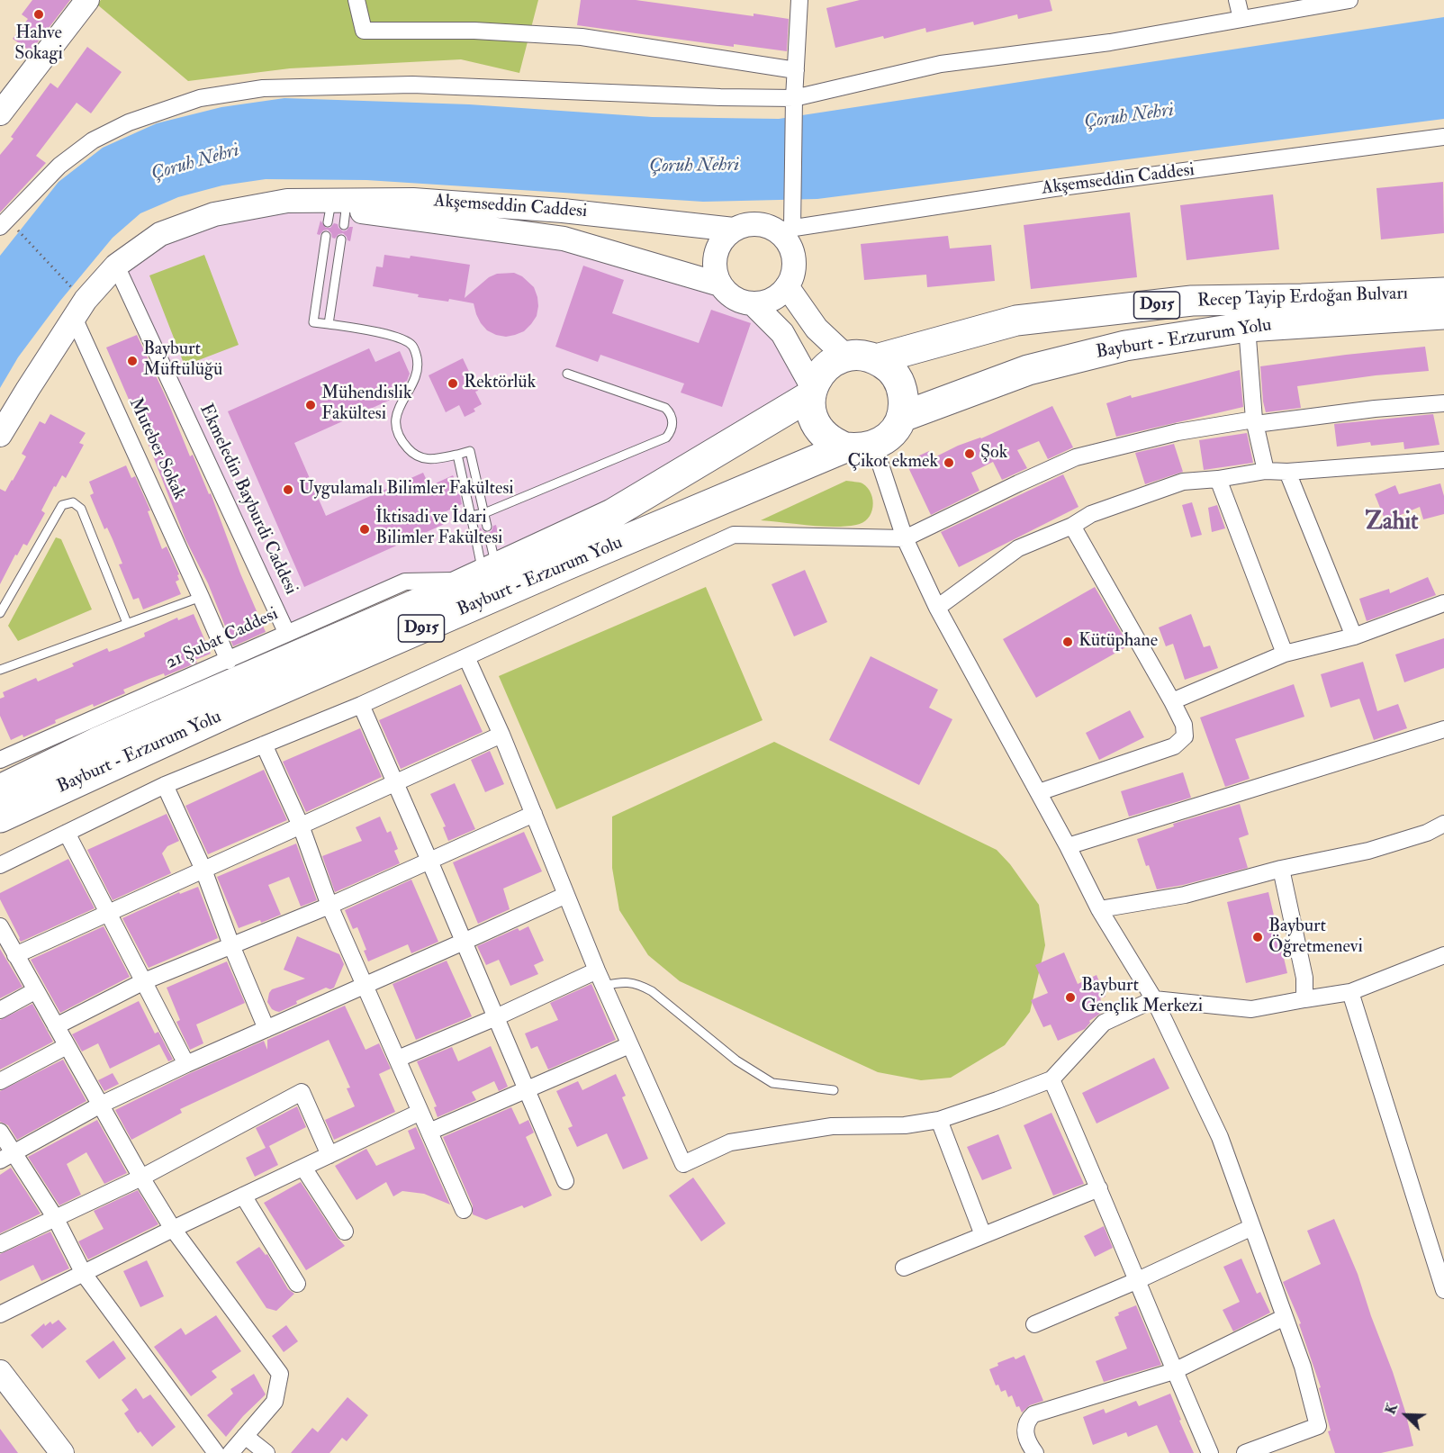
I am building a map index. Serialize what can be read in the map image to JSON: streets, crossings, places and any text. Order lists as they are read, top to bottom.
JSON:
{
  "streets": {
    "highway": ["Recep Tayip Erdoğan Bulvarı", "D915", "Bayburt - Erzurum Yolu"],
    "street": [
      "Akşemseddin Caddesi",
      "Muteber Sokak",
      "Ekmeledin Bayburdi Caddesi",
      "21 Şubat Caddesi"
    ]
  },
  "crossings": [
    ["Akşemseddin Caddesi", "Recep Tayip Erdoğan Bulvarı"],
    ["Akşemseddin Caddesi", "Bayburt - Erzurum Yolu"],
    ["Akşemseddin Caddesi", "Muteber Sokak"],
    ["Akşemseddin Caddesi", "Ekmeledin Bayburdi Caddesi"],
    ["Recep Tayip Erdoğan Bulvarı", "Bayburt - Erzurum Yolu"],
    ["Bayburt - Erzurum Yolu", "21 Şubat Caddesi"],
    ["Muteber Sokak", "21 Şubat Caddesi"],
    ["Ekmeledin Bayburdi Caddesi", "21 Şubat Caddesi"]
  ],
  "districts": ["Zahit"],
  "water": ["Çoruh Nehri"],
  "places": [
    "Hahve Sokagi",
    "Bayburt Müftülüğü",
    "Rektörlük",
    "Mühendislik Fakültesi",
    "Şok",
    "Çikot ekmek",
    "Uygulamalı Bilimler Fakültesi",
    "İktisadi ve İdari Bilimler Fakültesi",
    "Kütüphane",
    "Bayburt Öğretmenevi",
    "Bayburt Gençlik Merkezi"
  ],
  "north": "top left"
}
